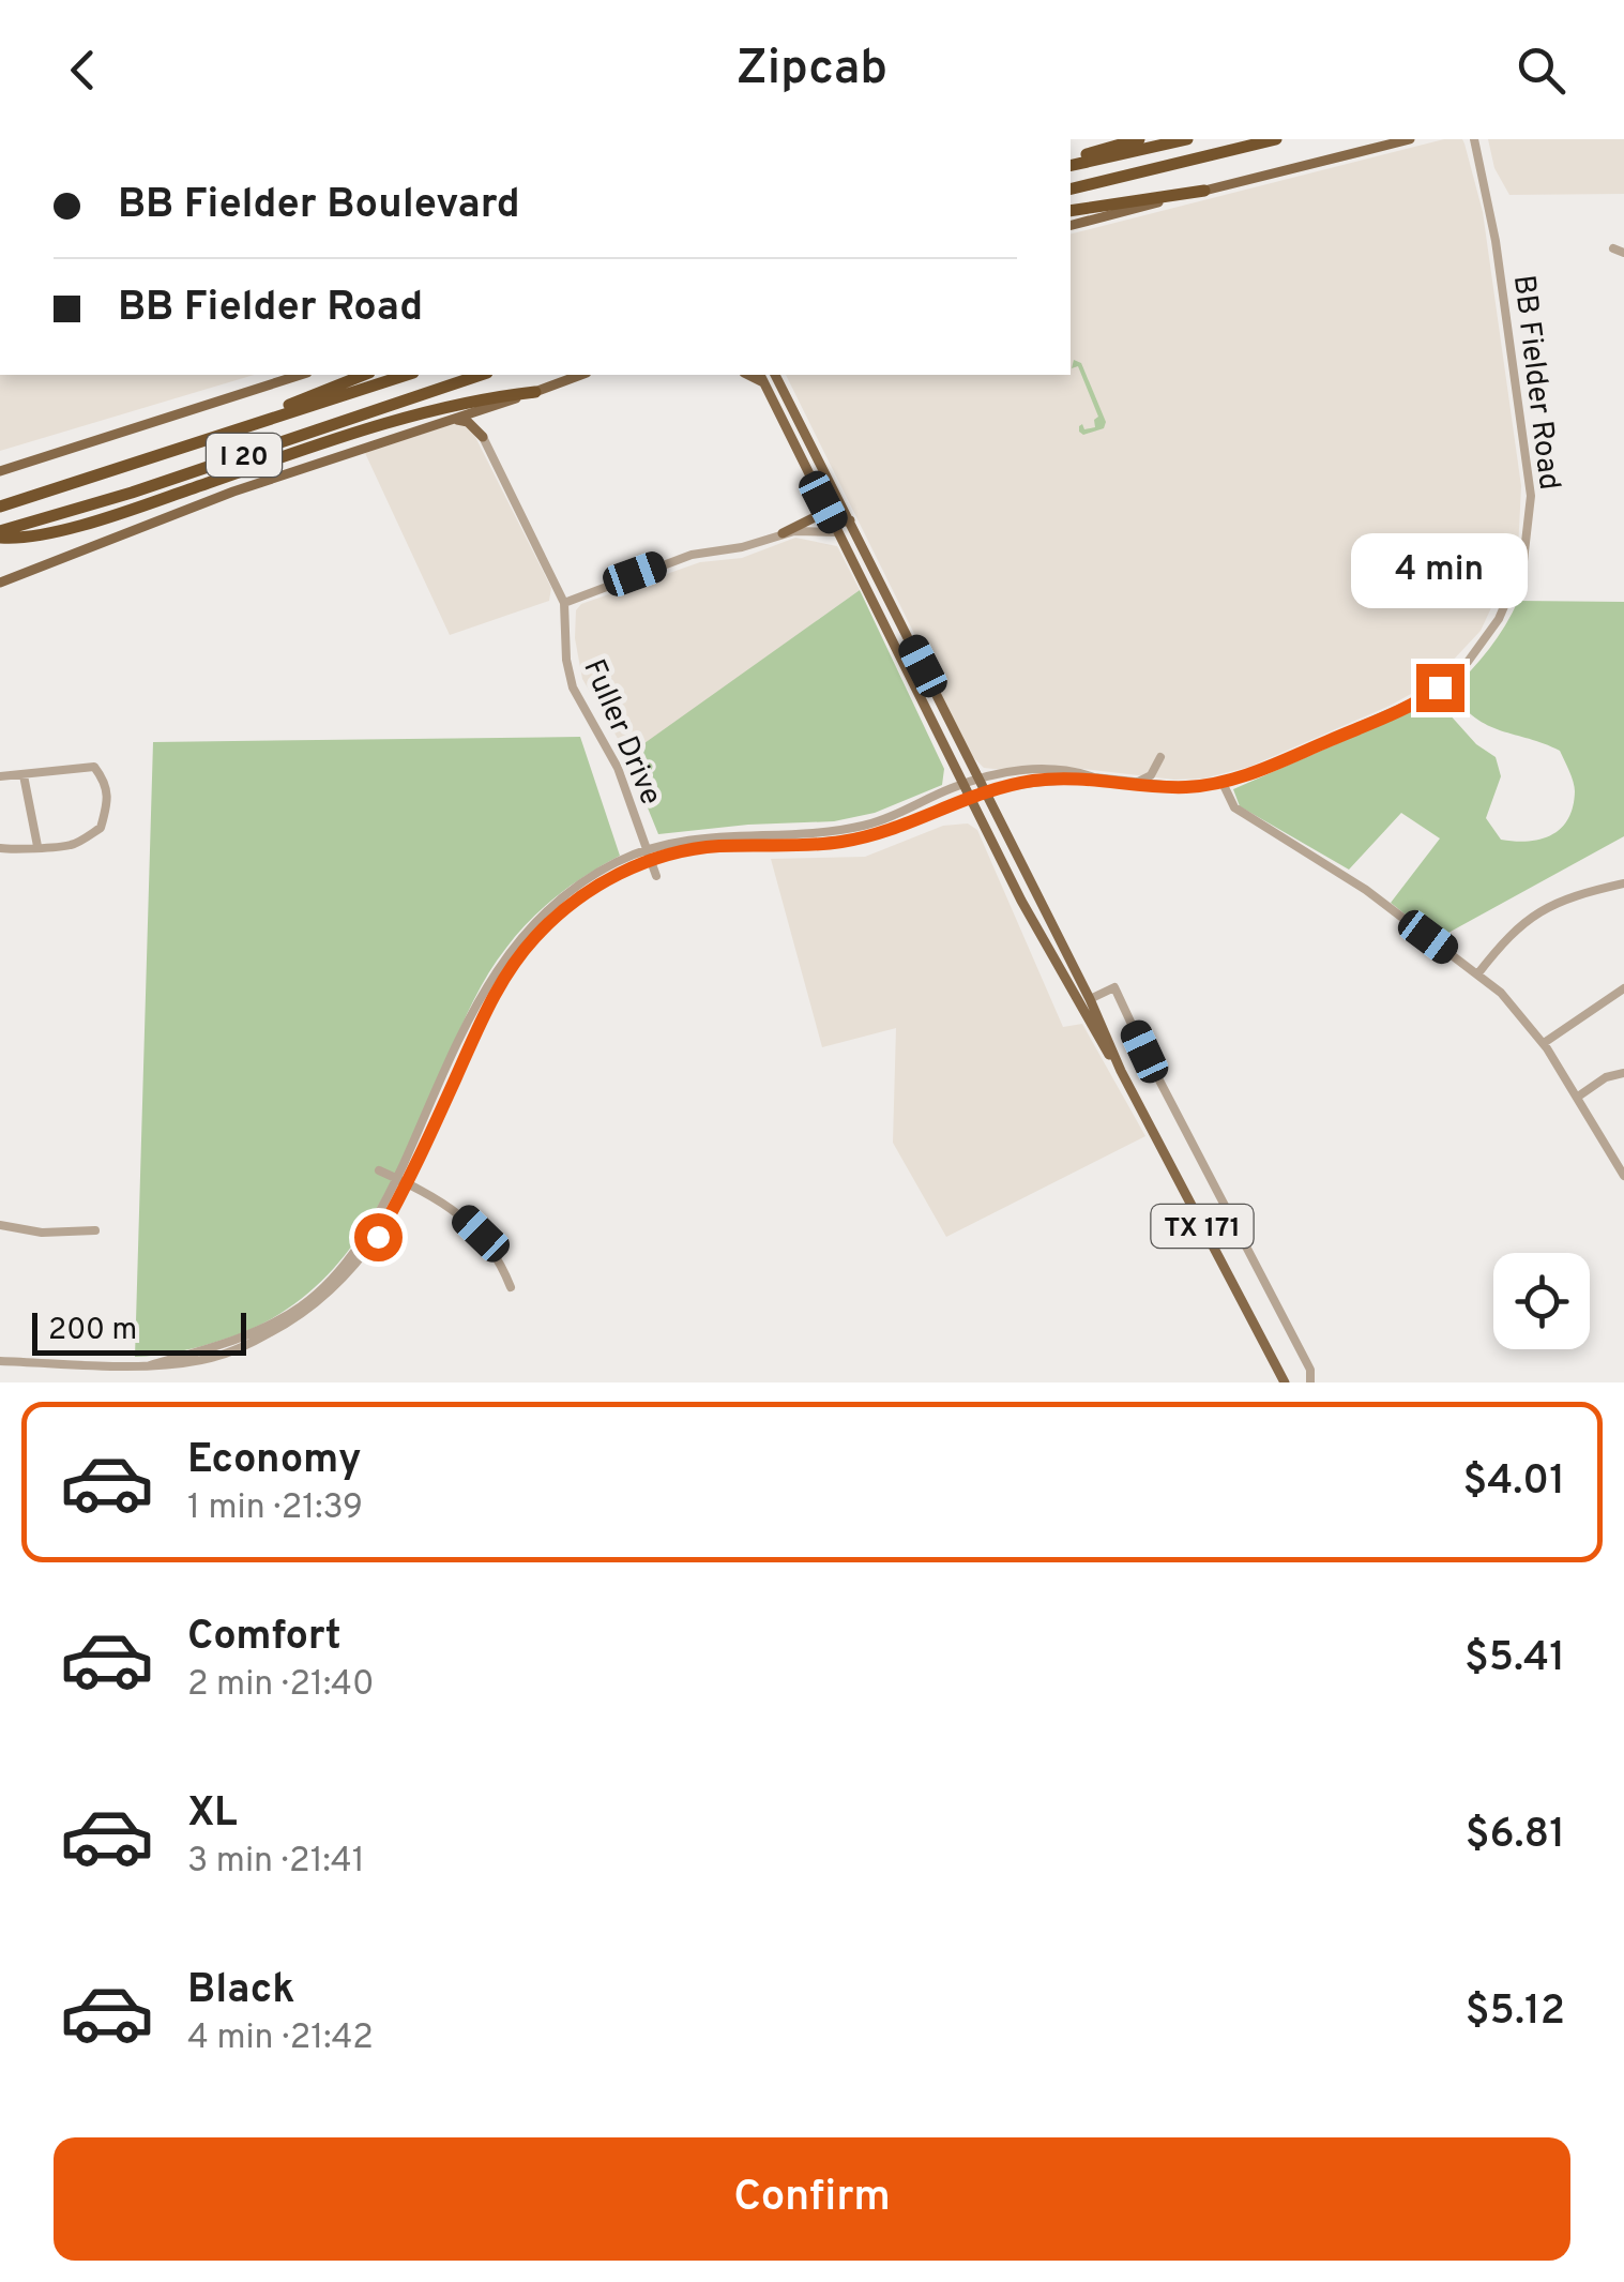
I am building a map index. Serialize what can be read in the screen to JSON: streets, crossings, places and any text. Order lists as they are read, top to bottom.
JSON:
{
  "streets": {
    "highway": ["I 20"],
    "main road": ["TX 171"],
    "street": ["BB Fielder Road", "Fuller Drive"]
  },
  "scale_bar": "200 m",
  "page": {
    "header": "Zipcab",
    "banner": ["BB Fielder Boulevard", "BB Fielder Road"],
    "bubble": "4 min",
    "scale": "200 m",
    "list": [
      {
        "name": "Economy",
        "note": "1 min · 21:39",
        "value": "$4.01"
      },
      {
        "name": "Comfort",
        "note": "2 min · 21:40",
        "value": "$5.41"
      },
      {
        "name": "XL",
        "note": "3 min · 21:41",
        "value": "$6.81"
      },
      {
        "name": "Black",
        "note": "4 min · 21:42",
        "value": "$5.12"
      }
    ],
    "buttons": "Confirm"
  }
}
